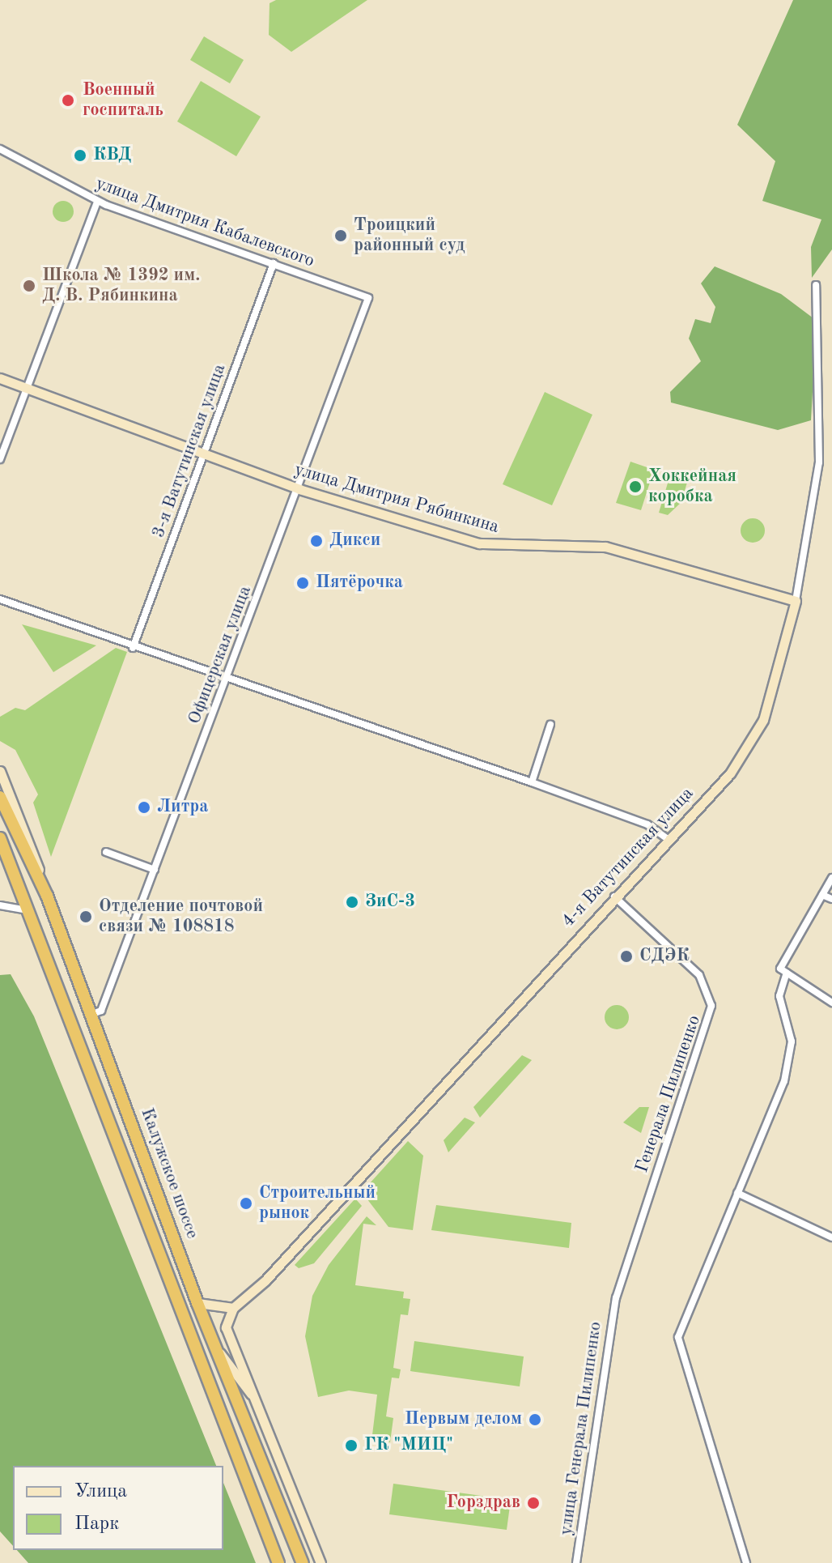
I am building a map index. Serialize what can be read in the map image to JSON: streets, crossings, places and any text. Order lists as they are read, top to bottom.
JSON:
{
  "streets": {
    "highway": ["Калужское шоссе"],
    "street": [
      "улица Дмитрия Кабалевского",
      "3-я Ватутинская улица",
      "улица Дмитрия Рябинкина",
      "Офицерская улица",
      "4-я Ватутинская улица",
      "Генерала Пилипенко",
      "улица Генерала Пилипенко"
    ]
  },
  "crossings": [
    ["улица Дмитрия Кабалевского", "3-я Ватутинская улица"],
    ["улица Дмитрия Кабалевского", "Офицерская улица"],
    ["3-я Ватутинская улица", "улица Дмитрия Рябинкина"],
    ["улица Дмитрия Рябинкина", "Офицерская улица"],
    ["улица Дмитрия Рябинкина", "4-я Ватутинская улица"],
    ["Офицерская улица", "Калужское шоссе"],
    ["4-я Ватутинская улица", "Генерала Пилипенко"],
    ["Генерала Пилипенко", "улица Генерала Пилипенко"]
  ],
  "places": [
    "Военный госпиталь",
    "КВД",
    "Троицкий районный суд",
    "Школа № 1392 им. Д. В. Рябинкина",
    "Хоккейная коробка",
    "Дикси",
    "Пятёрочка",
    "Литра",
    "ЗиС-3",
    "Отделение почтовой связи № 108818",
    "СДЭК",
    "Строительный рынок",
    "Первым делом",
    "ГК \"МИЦ\"",
    "Горздрав"
  ],
  "legend": ["Улица", "Парк"]
}
